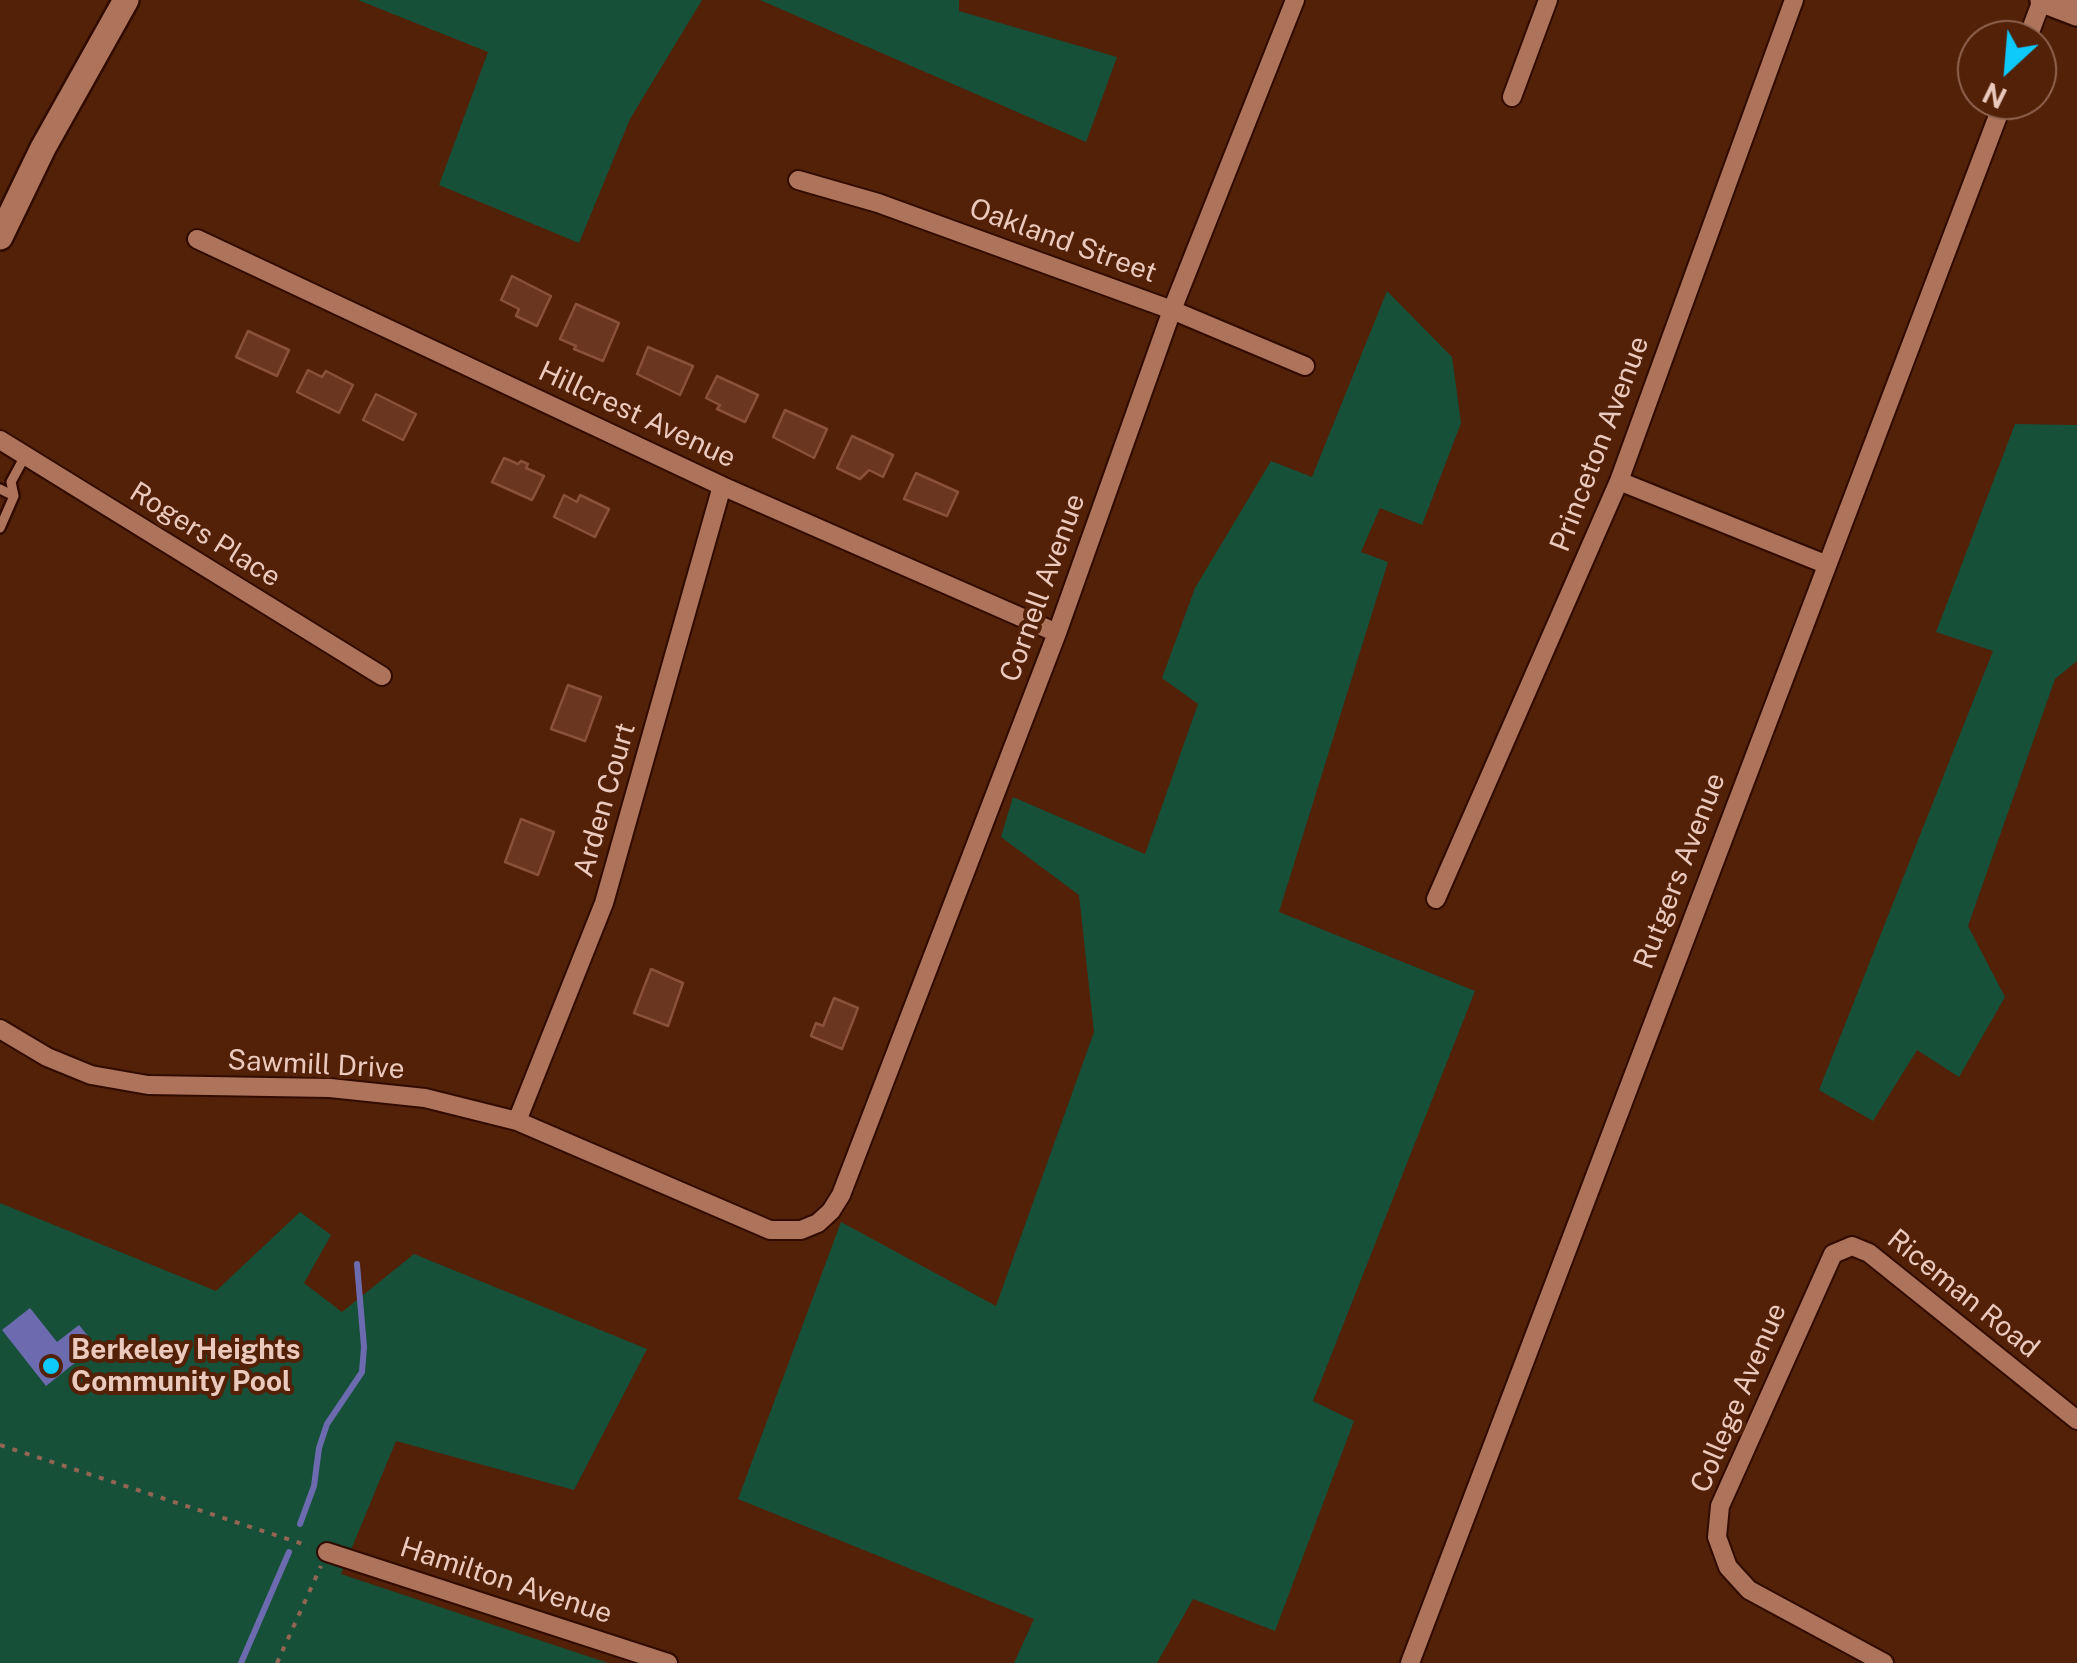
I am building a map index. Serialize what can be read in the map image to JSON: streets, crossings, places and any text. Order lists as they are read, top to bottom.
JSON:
{
  "streets": {
    "street": [
      "Oakland Street",
      "Hillcrest Avenue",
      "Princeton Avenue",
      "Rogers Place",
      "Cornell Avenue",
      "Arden Court",
      "Rutgers Avenue",
      "Sawmill Drive",
      "Riceman Road",
      "College Avenue",
      "Hamilton Avenue"
    ]
  },
  "crossings": [
    ["Oakland Street", "Cornell Avenue"],
    ["Hillcrest Avenue", "Cornell Avenue"],
    ["Hillcrest Avenue", "Arden Court"],
    ["Cornell Avenue", "Sawmill Drive"],
    ["Arden Court", "Sawmill Drive"],
    ["Riceman Road", "College Avenue"]
  ],
  "places": ["Berkeley Heights Community Pool"],
  "north": "bottom left"
}
